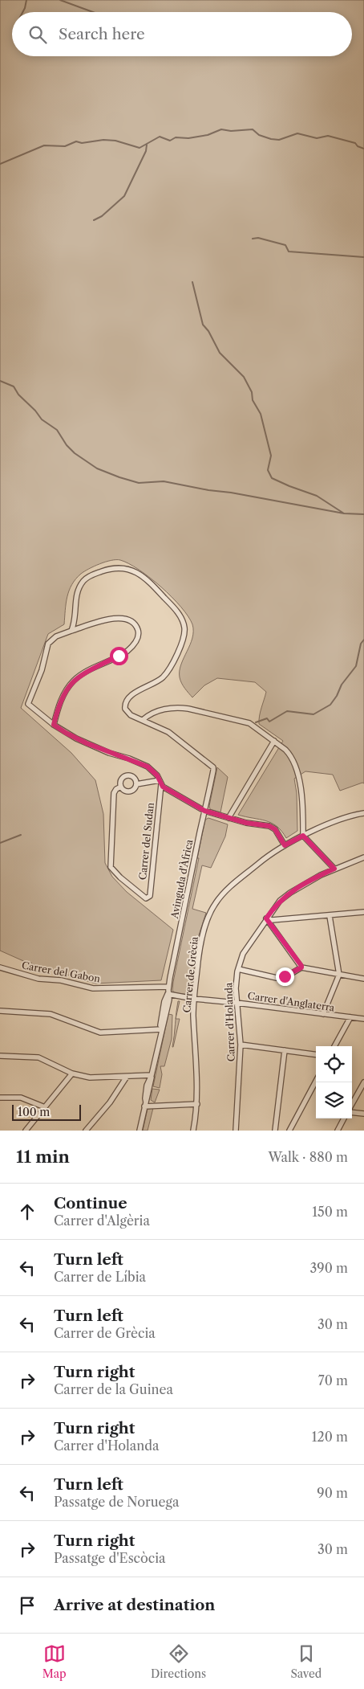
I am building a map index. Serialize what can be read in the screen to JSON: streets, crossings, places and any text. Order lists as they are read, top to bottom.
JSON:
{
  "streets": {
    "street": [
      "Carrer del Sudan",
      "Avinguda d'Àfrica",
      "Carrer del Gabon",
      "Carrer de Grècia",
      "Carrer d'Anglaterra",
      "Carrer d'Holanda"
    ]
  },
  "crossings": [
    ["Avinguda d'Àfrica", "Carrer del Gabon"],
    ["Avinguda d'Àfrica", "Carrer d'Anglaterra"],
    ["Carrer de Grècia", "Carrer d'Anglaterra"],
    ["Carrer d'Anglaterra", "Carrer d'Holanda"]
  ],
  "scale_bar": "100 m",
  "page": {
    "search": "Search here",
    "scale": "100 m",
    "heading": ["11 min", "Walk · 880 m"],
    "list": [
      ["Continue", "Carrer d'Algèria", "150 m"],
      ["Turn left", "Carrer de Líbia", "390 m"],
      ["Turn left", "Carrer de Grècia", "30 m"],
      ["Turn right", "Carrer de la Guinea", "70 m"],
      ["Turn right", "Carrer d'Holanda", "120 m"],
      ["Turn left", "Passatge de Noruega", "90 m"],
      ["Turn right", "Passatge d'Escòcia", "30 m"],
      "Arrive at destination"
    ],
    "nav": ["Map", "Directions", "Saved"]
  }
}
